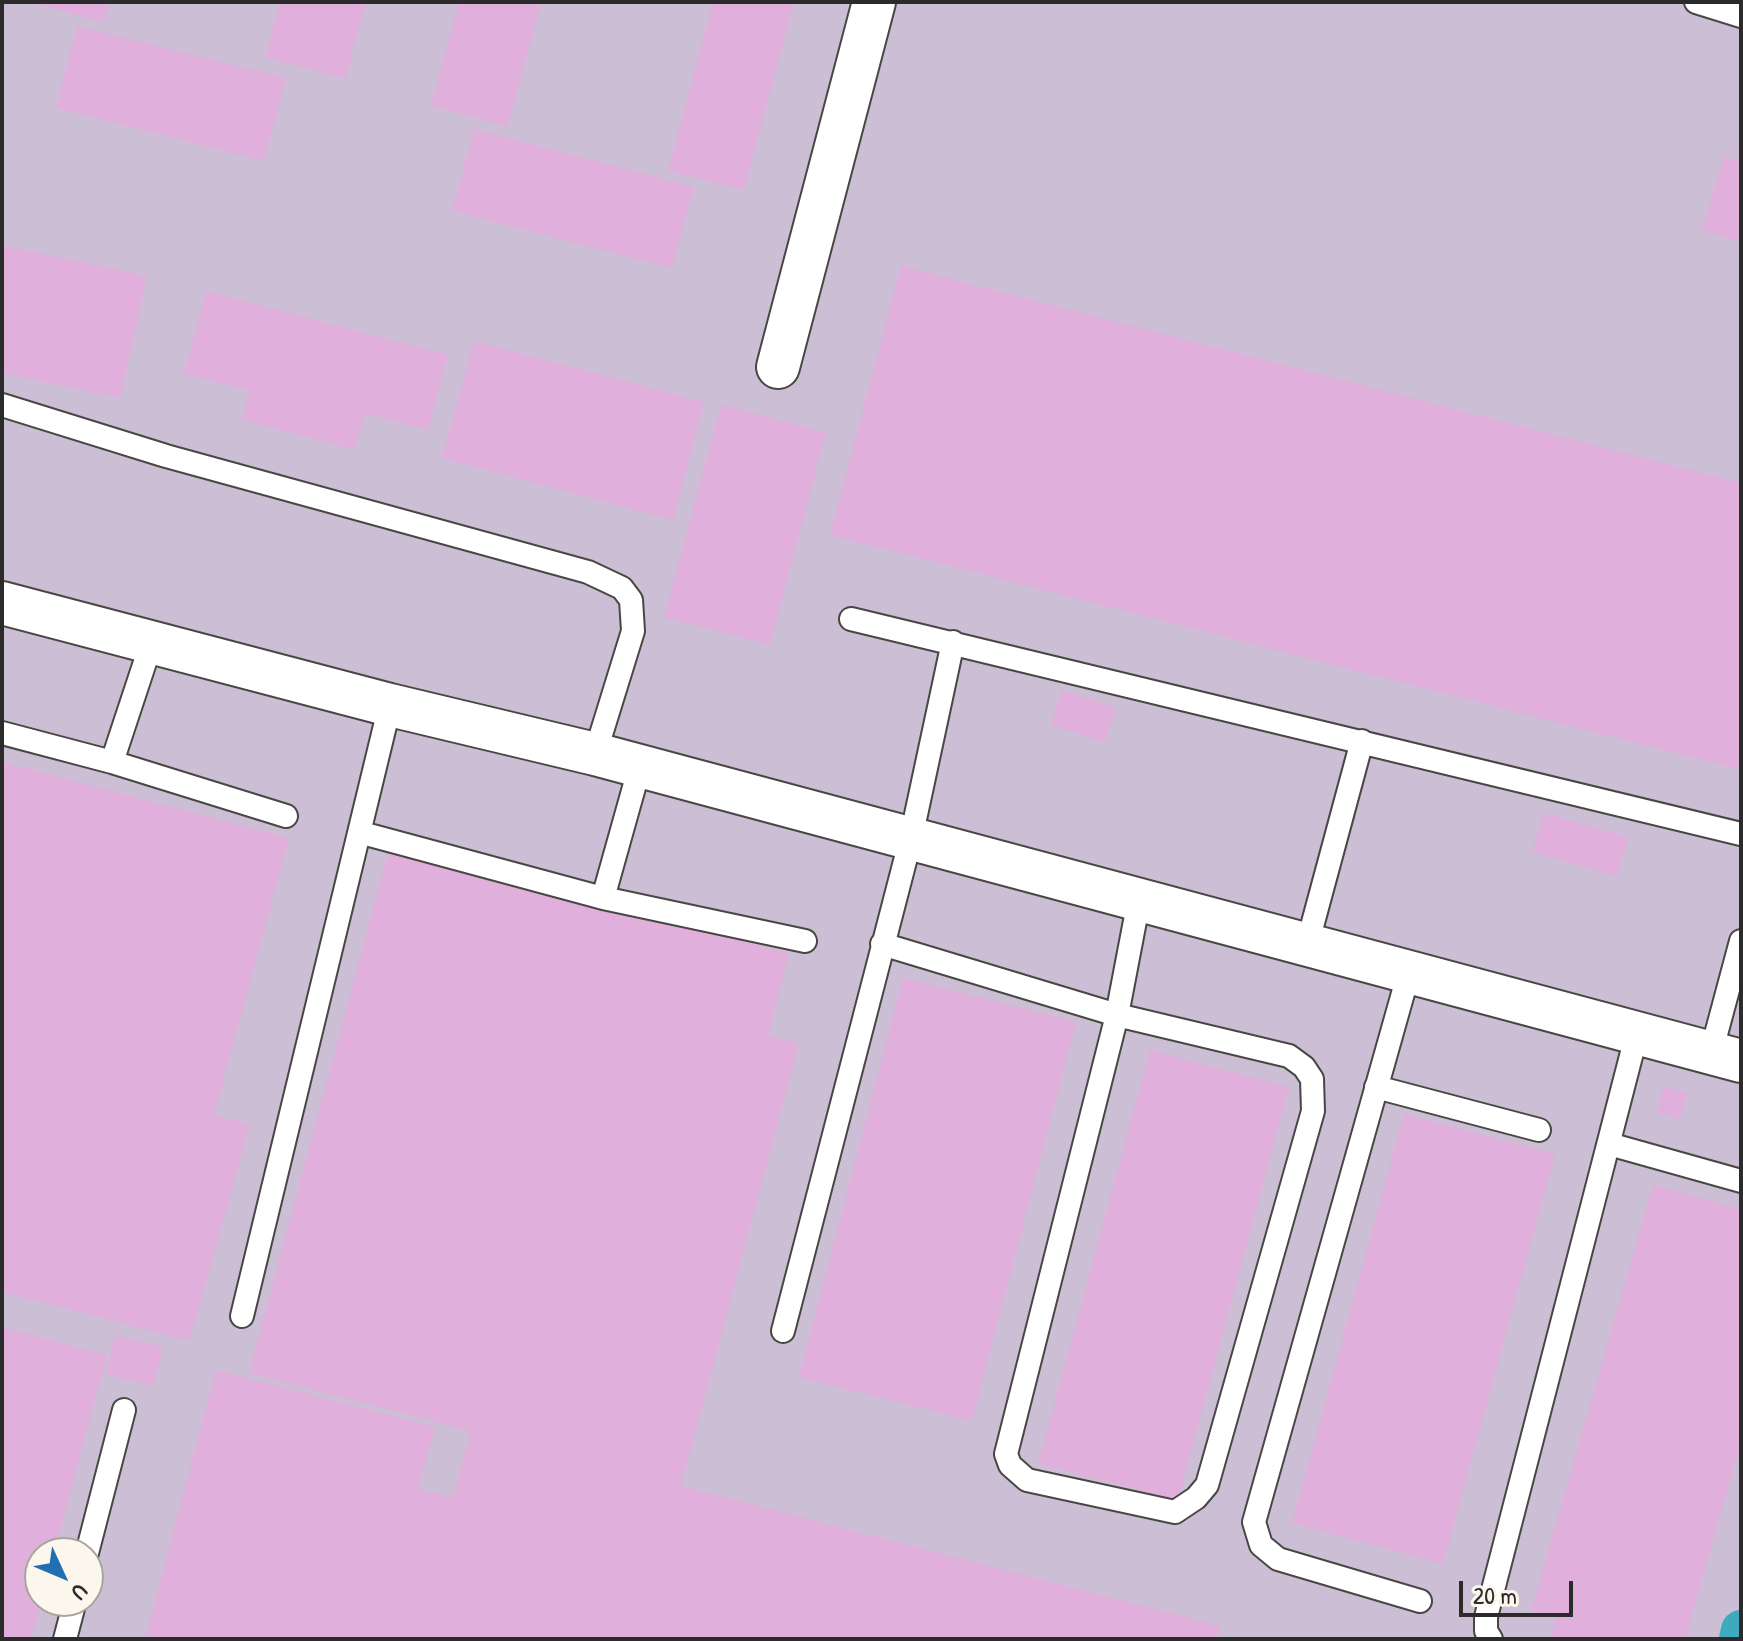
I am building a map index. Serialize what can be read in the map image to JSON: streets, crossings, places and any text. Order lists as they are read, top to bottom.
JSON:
{
  "scale_bar": "20 m",
  "north": "bottom right"
}
